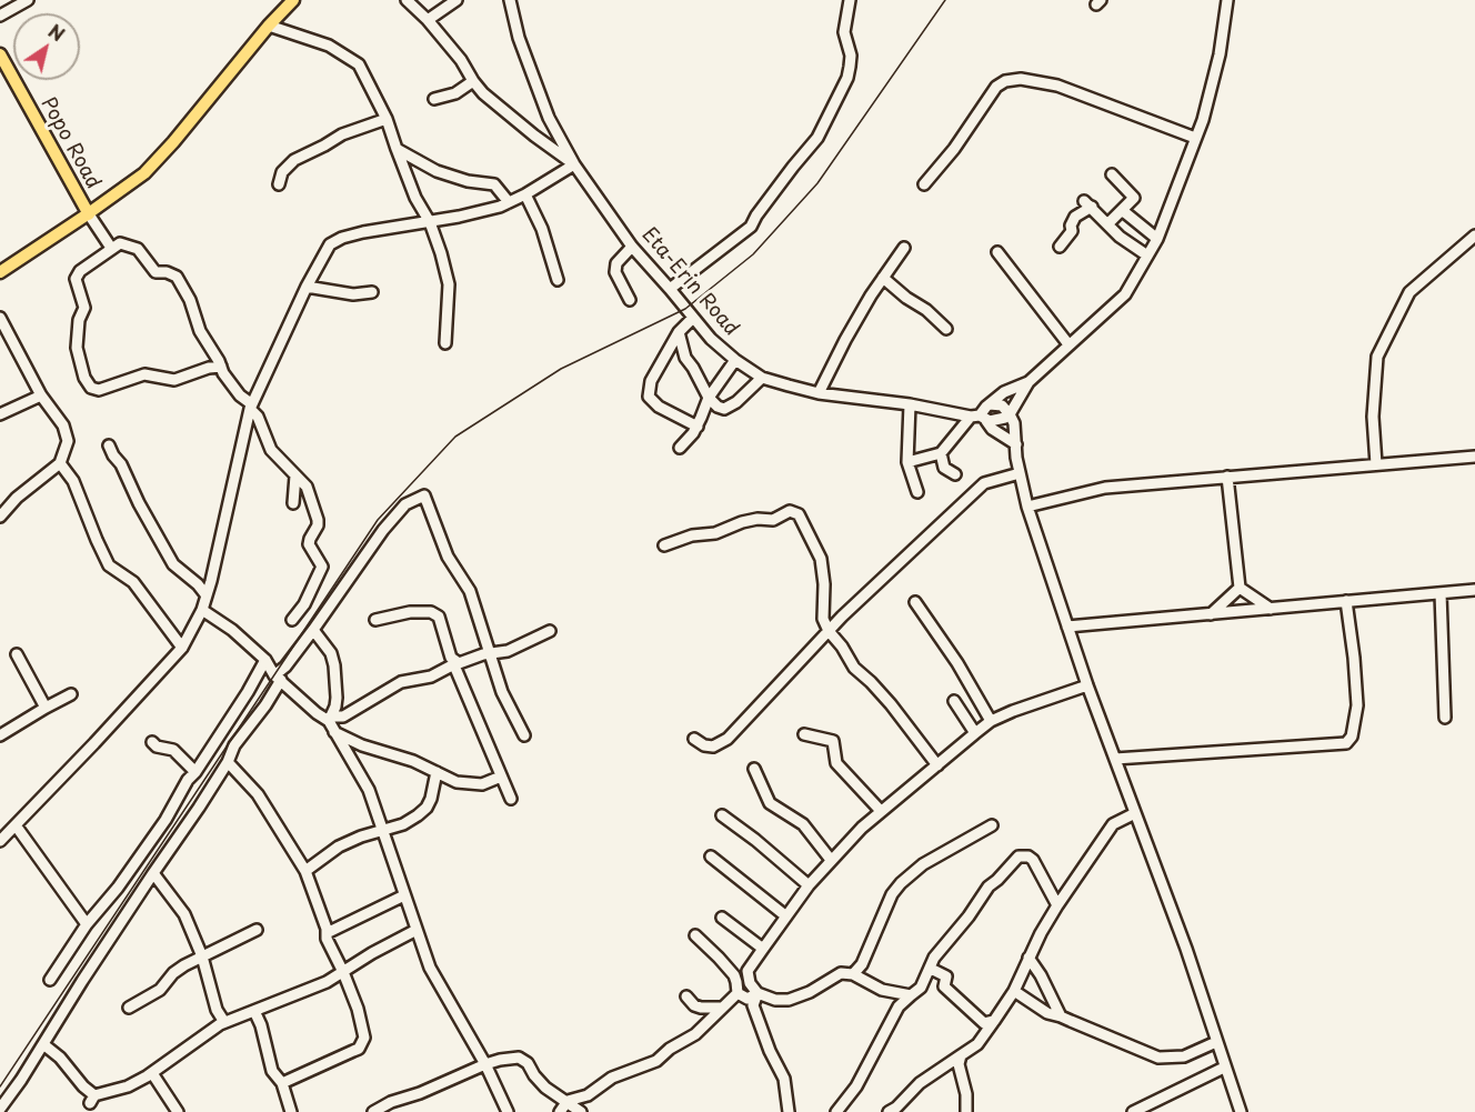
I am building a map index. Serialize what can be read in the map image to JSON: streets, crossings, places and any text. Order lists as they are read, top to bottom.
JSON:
{
  "streets": {
    "main road": ["Popo Road"],
    "street": ["Eta-Erin Road"]
  },
  "north": "top right"
}
